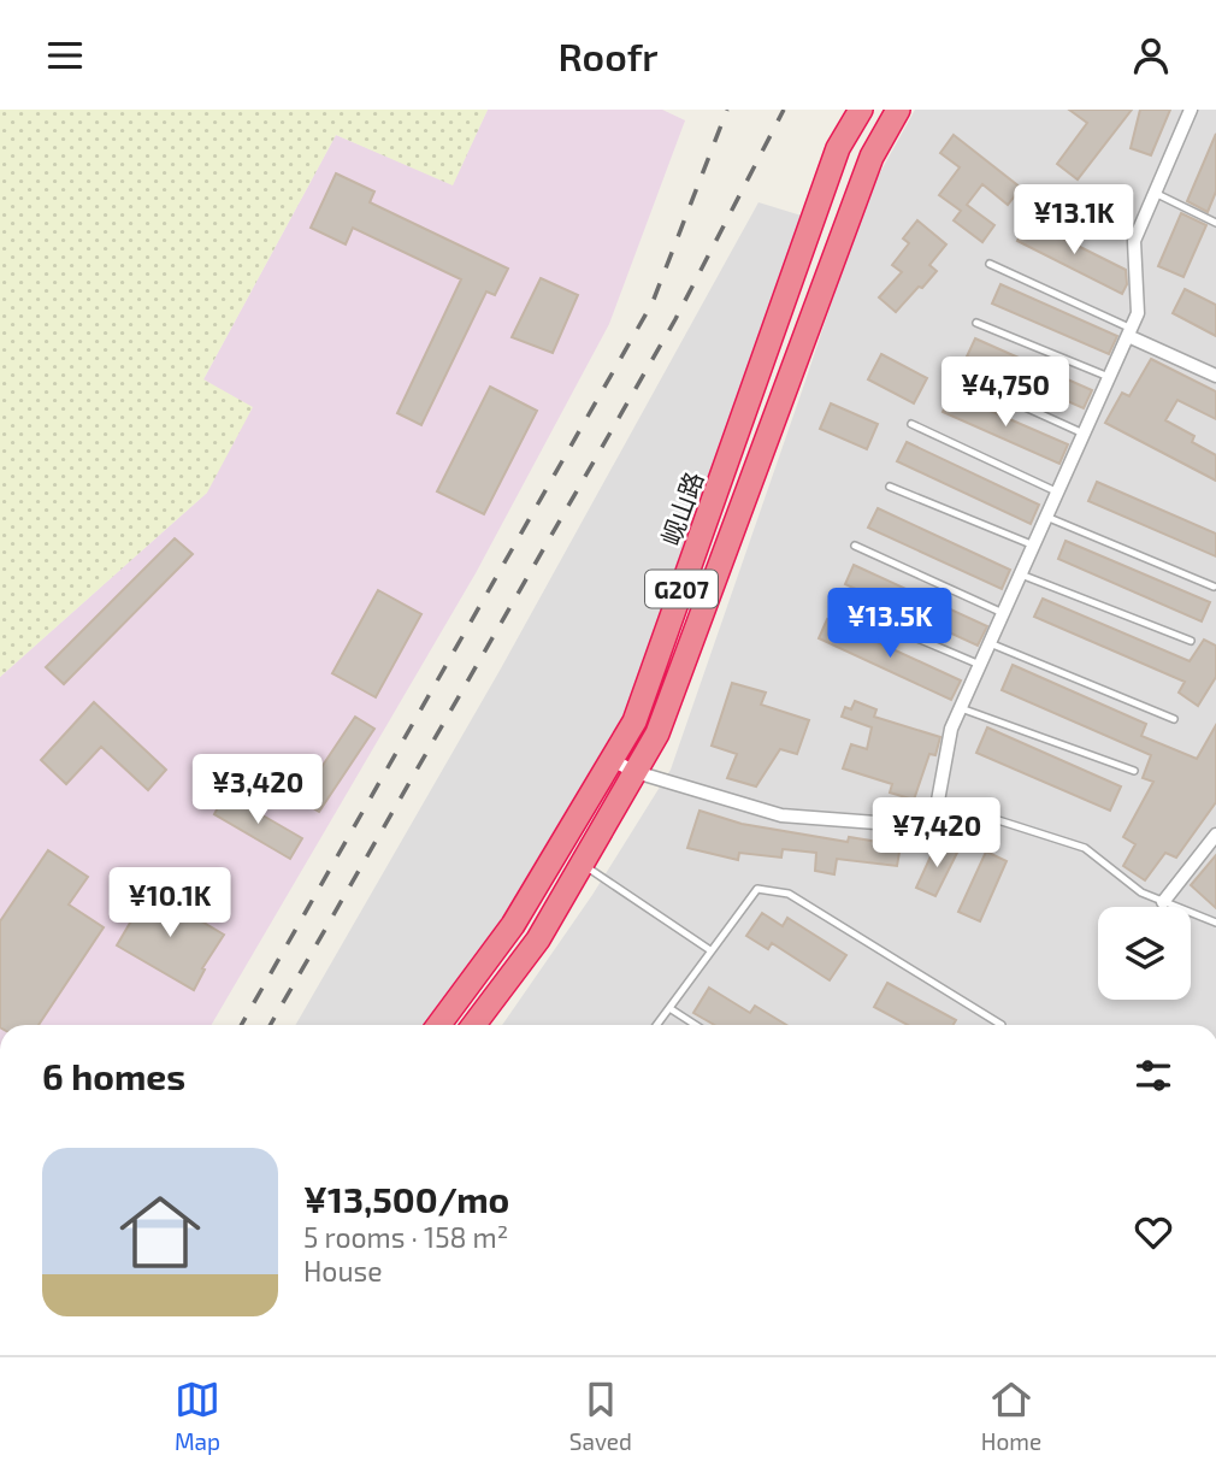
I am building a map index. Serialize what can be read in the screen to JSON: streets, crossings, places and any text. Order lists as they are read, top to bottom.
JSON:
{
  "streets": {
    "highway": ["岘山路", "G207"]
  },
  "page": {
    "header": "Roofr",
    "price": [
      "¥13.1K",
      "¥4,750",
      "¥13.5K",
      "¥3,420",
      "¥7,420",
      "¥10.1K"
    ],
    "heading": "6 homes",
    "list": [
      {
        "name": "¥13,500/mo",
        "note": "5 rooms · 158 m² · House"
      }
    ],
    "tabs": ["Map", "Saved", "Home"]
  }
}
